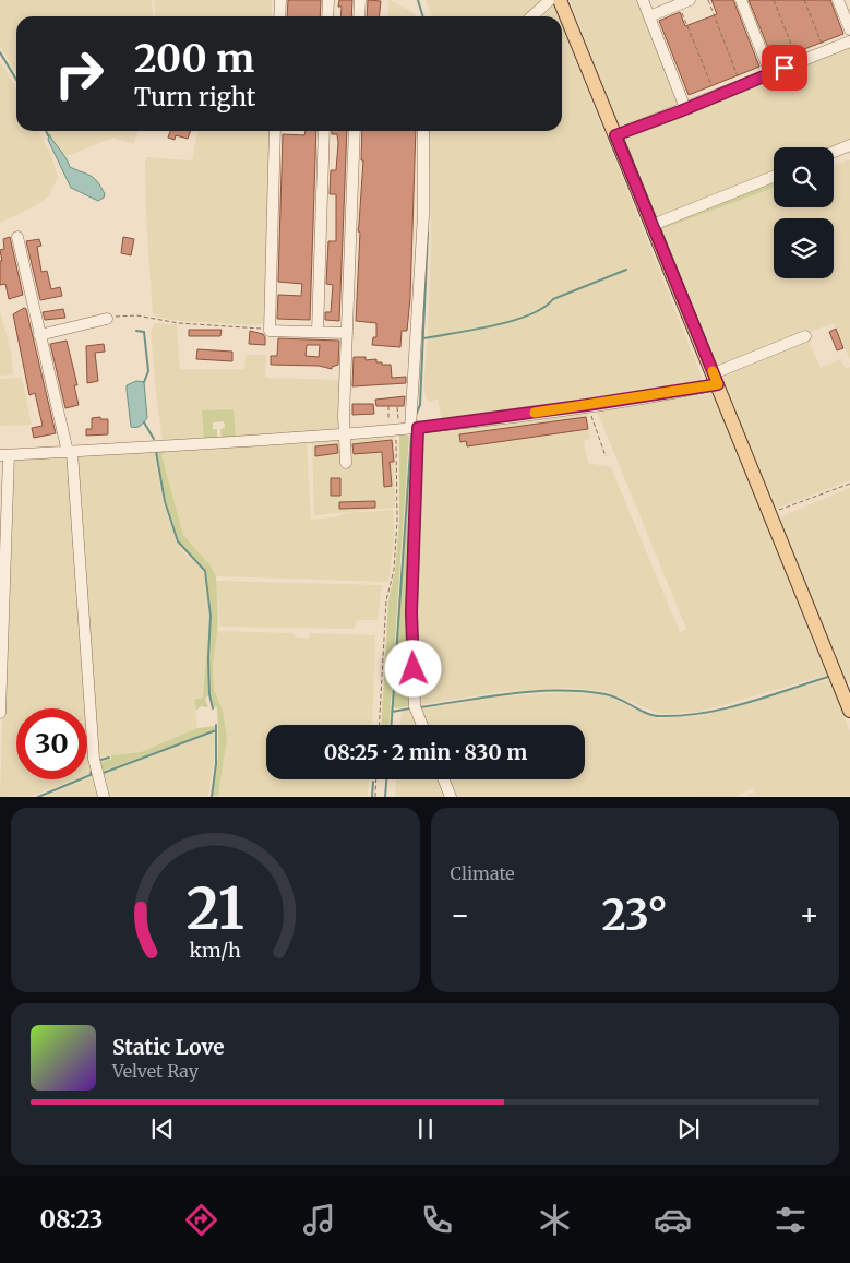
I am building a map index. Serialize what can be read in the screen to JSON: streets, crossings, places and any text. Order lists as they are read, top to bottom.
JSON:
{
  "page": {
    "turn": ["200 m", "Turn right"],
    "limit": "30",
    "trip": "08:25 · 2 min · 830 m",
    "tile": "Climate",
    "heat": ["−", "23°", "+"],
    "song": ["Static Love", "Velvet Ray"],
    "tabs": "08:23",
    "gauge": ["21", "km/h"]
  }
}
